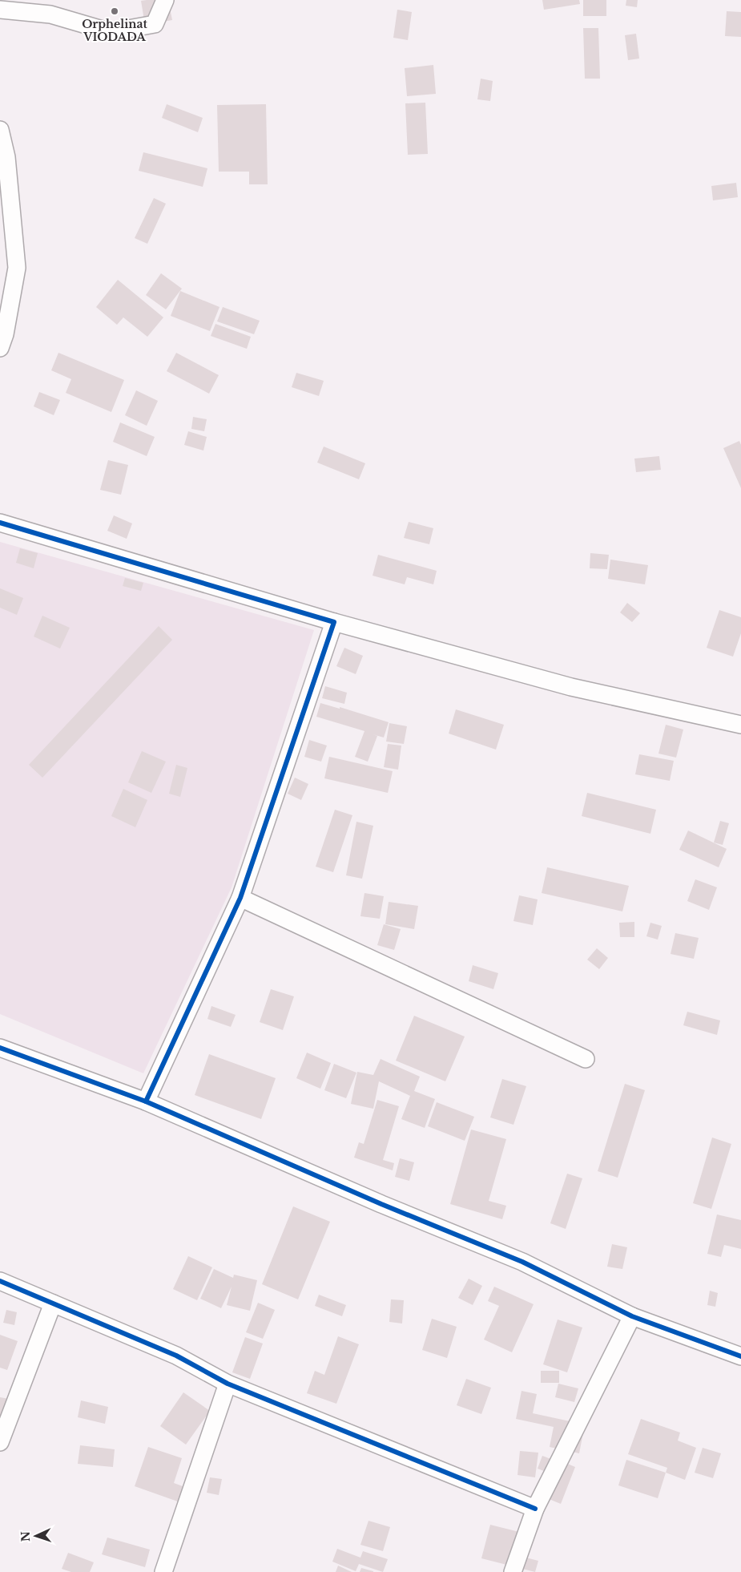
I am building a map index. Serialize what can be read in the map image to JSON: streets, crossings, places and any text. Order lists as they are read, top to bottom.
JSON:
{
  "places": ["Orphelinat VIODADA"],
  "north": "left"
}
